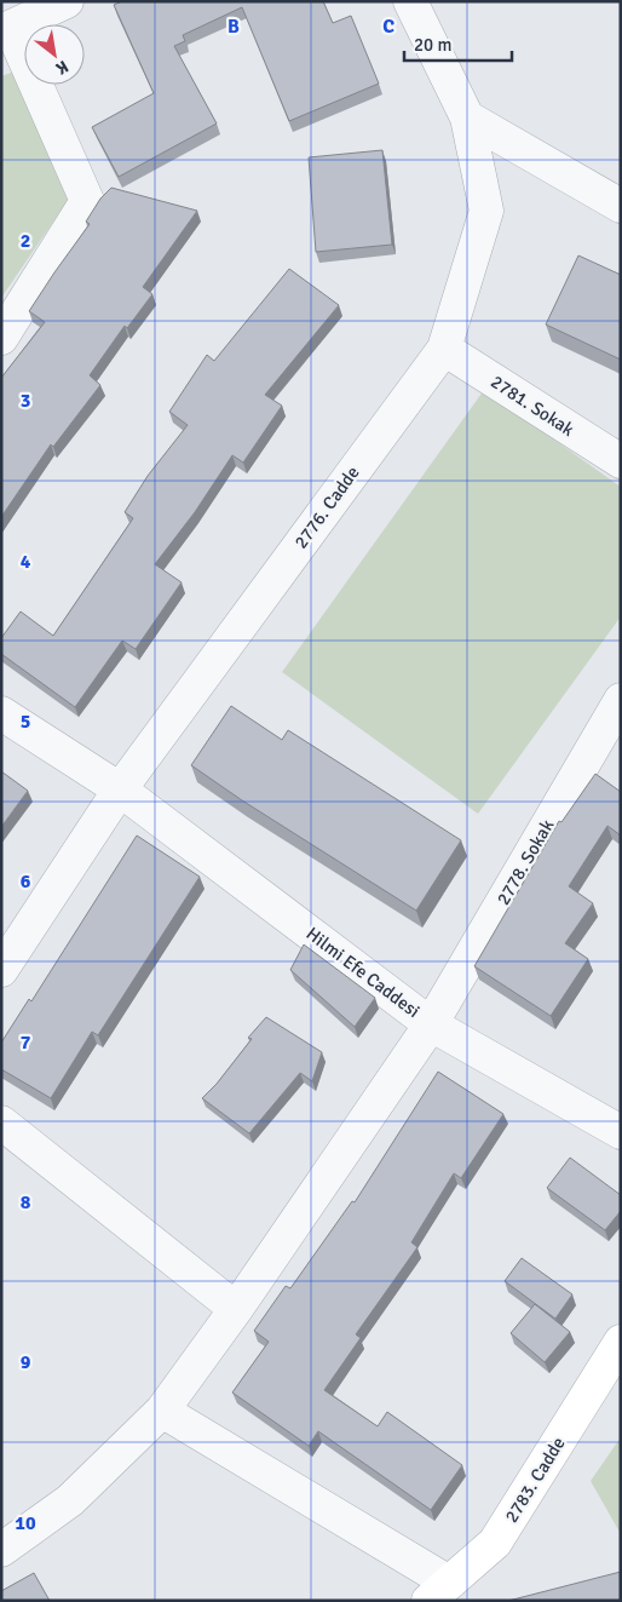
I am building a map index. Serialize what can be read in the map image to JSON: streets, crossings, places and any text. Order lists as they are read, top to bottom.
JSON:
{
  "streets": {
    "main road": ["2783. Cadde"],
    "street": [
      "2781. Sokak",
      "2776. Cadde",
      "2778. Sokak",
      "Hilmi Efe Caddesi"
    ]
  },
  "crossings": [
    ["2781. Sokak", "2776. Cadde"],
    ["2776. Cadde", "Hilmi Efe Caddesi"],
    ["2778. Sokak", "Hilmi Efe Caddesi"]
  ],
  "scale_bar": "20 m",
  "north": "bottom right",
  "grid": {
    "columns": ["B", "C"],
    "rows": [
      "2",
      "3",
      "4",
      "5",
      "6",
      "7",
      "8",
      "9",
      "10"
    ]
  }
}
